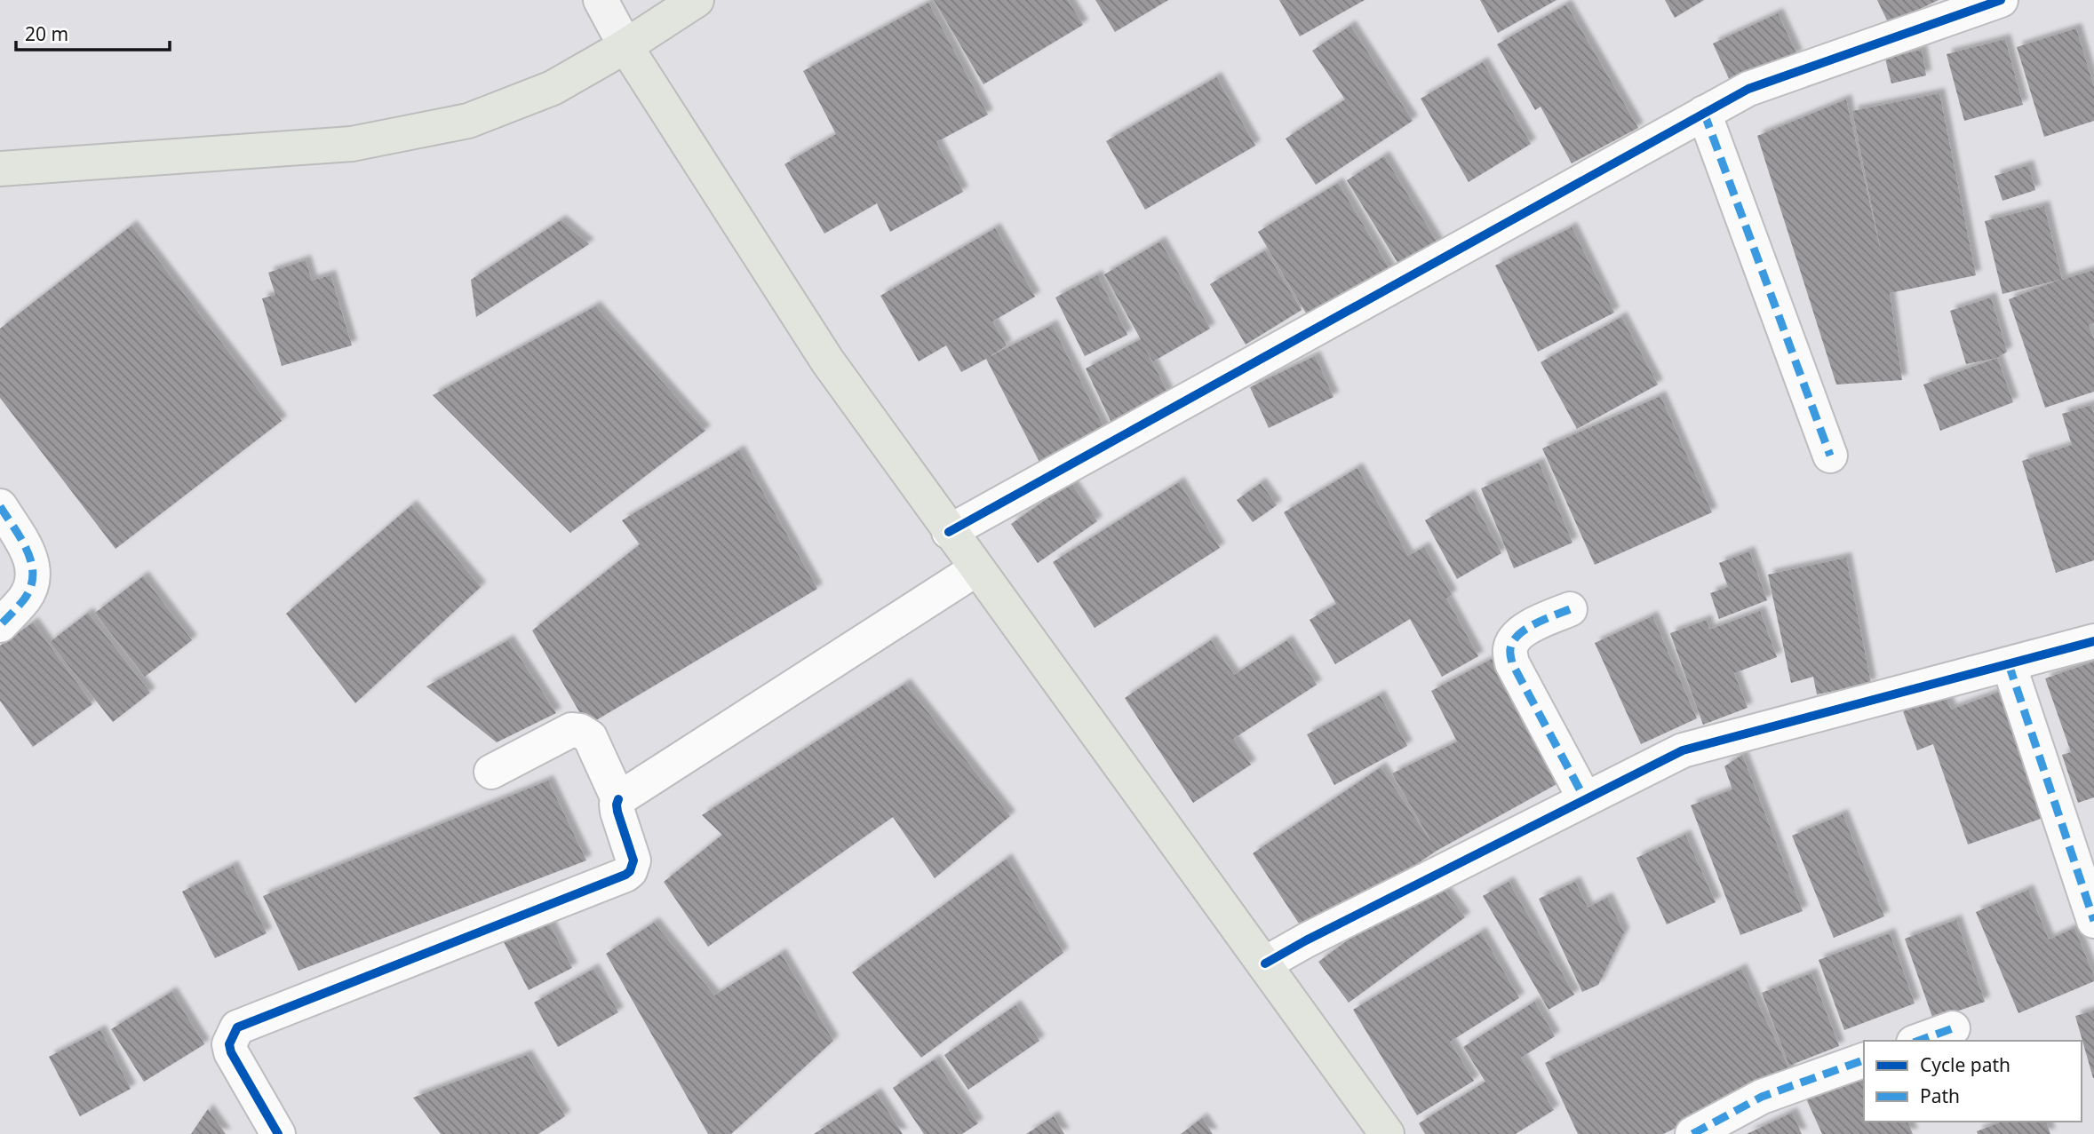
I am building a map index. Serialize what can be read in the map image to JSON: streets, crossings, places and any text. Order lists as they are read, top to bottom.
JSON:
{
  "legend": ["Cycle path", "Path"],
  "scale_bar": "20 m"
}
